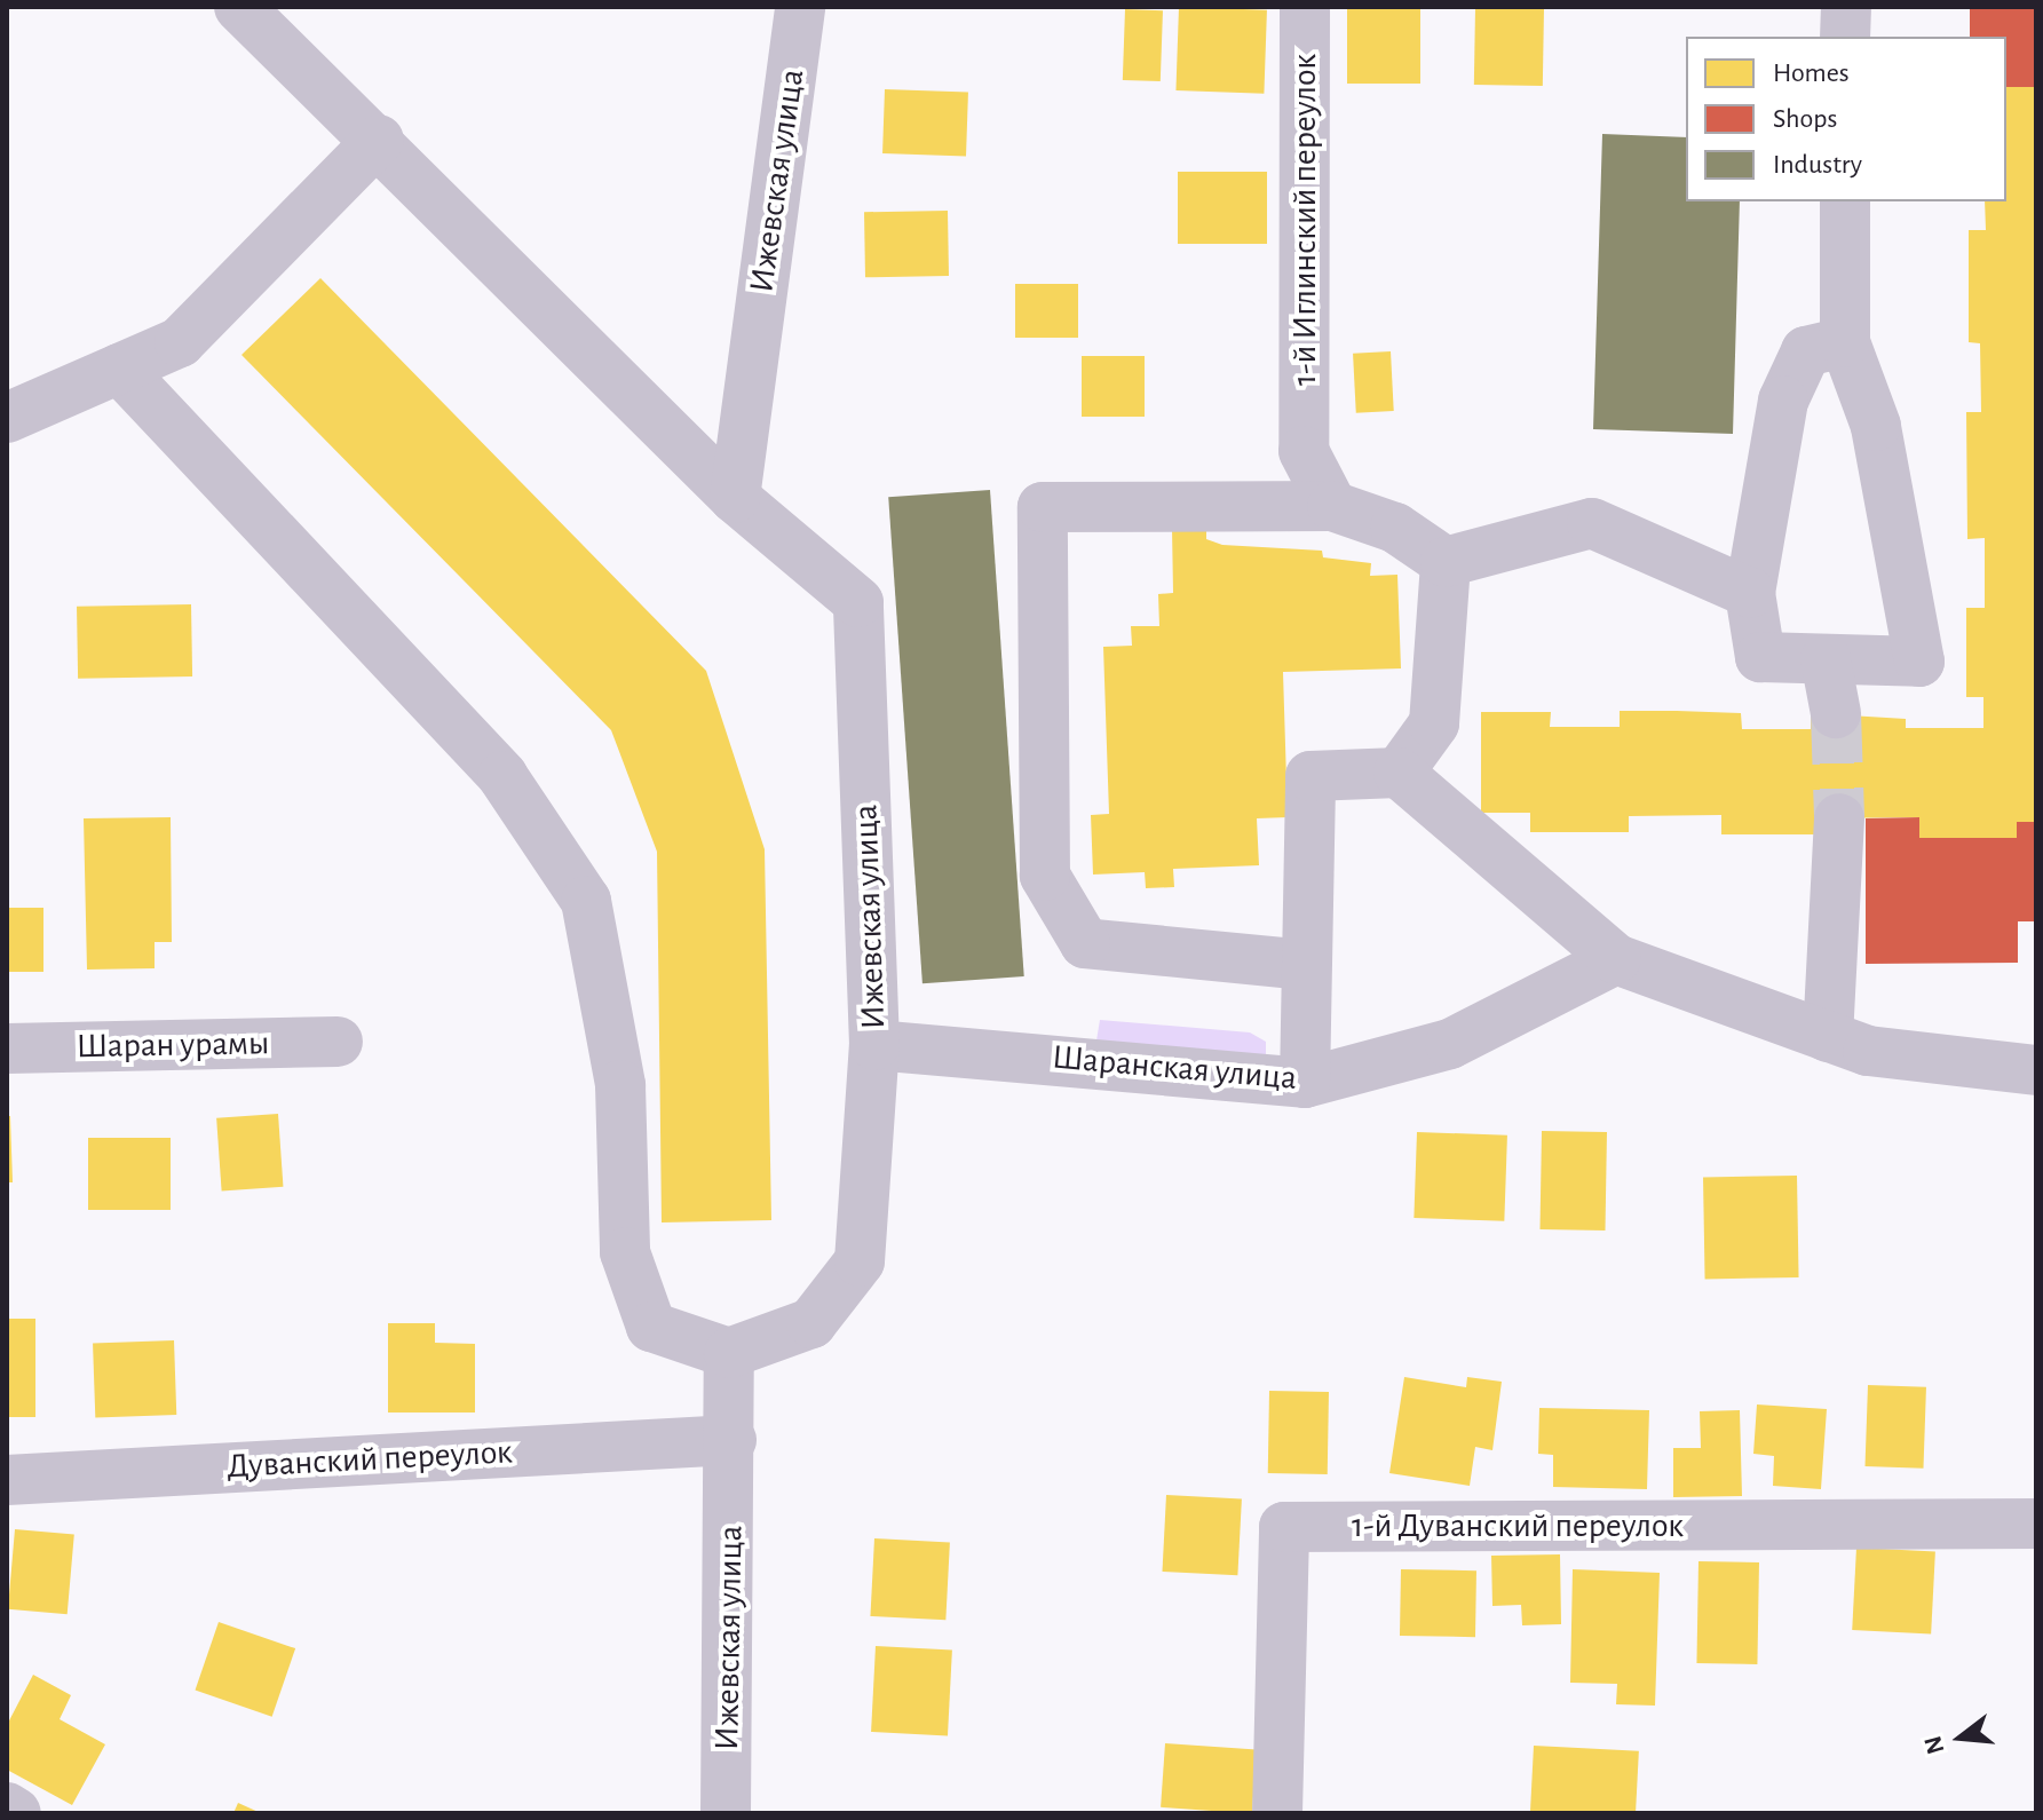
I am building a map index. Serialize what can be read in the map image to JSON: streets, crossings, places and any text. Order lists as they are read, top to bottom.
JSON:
{
  "streets": {
    "street": [
      "Ижевская улица",
      "1-й Иглинский переулок",
      "Шаран урамы",
      "Шаранская улица",
      "Дуванский переулок",
      "1-й Дуванский переулок"
    ]
  },
  "crossings": [
    ["Ижевская улица", "Шаранская улица"],
    ["Ижевская улица", "Дуванский переулок"]
  ],
  "legend": ["Homes", "Shops", "Industry"],
  "north": "left"
}
